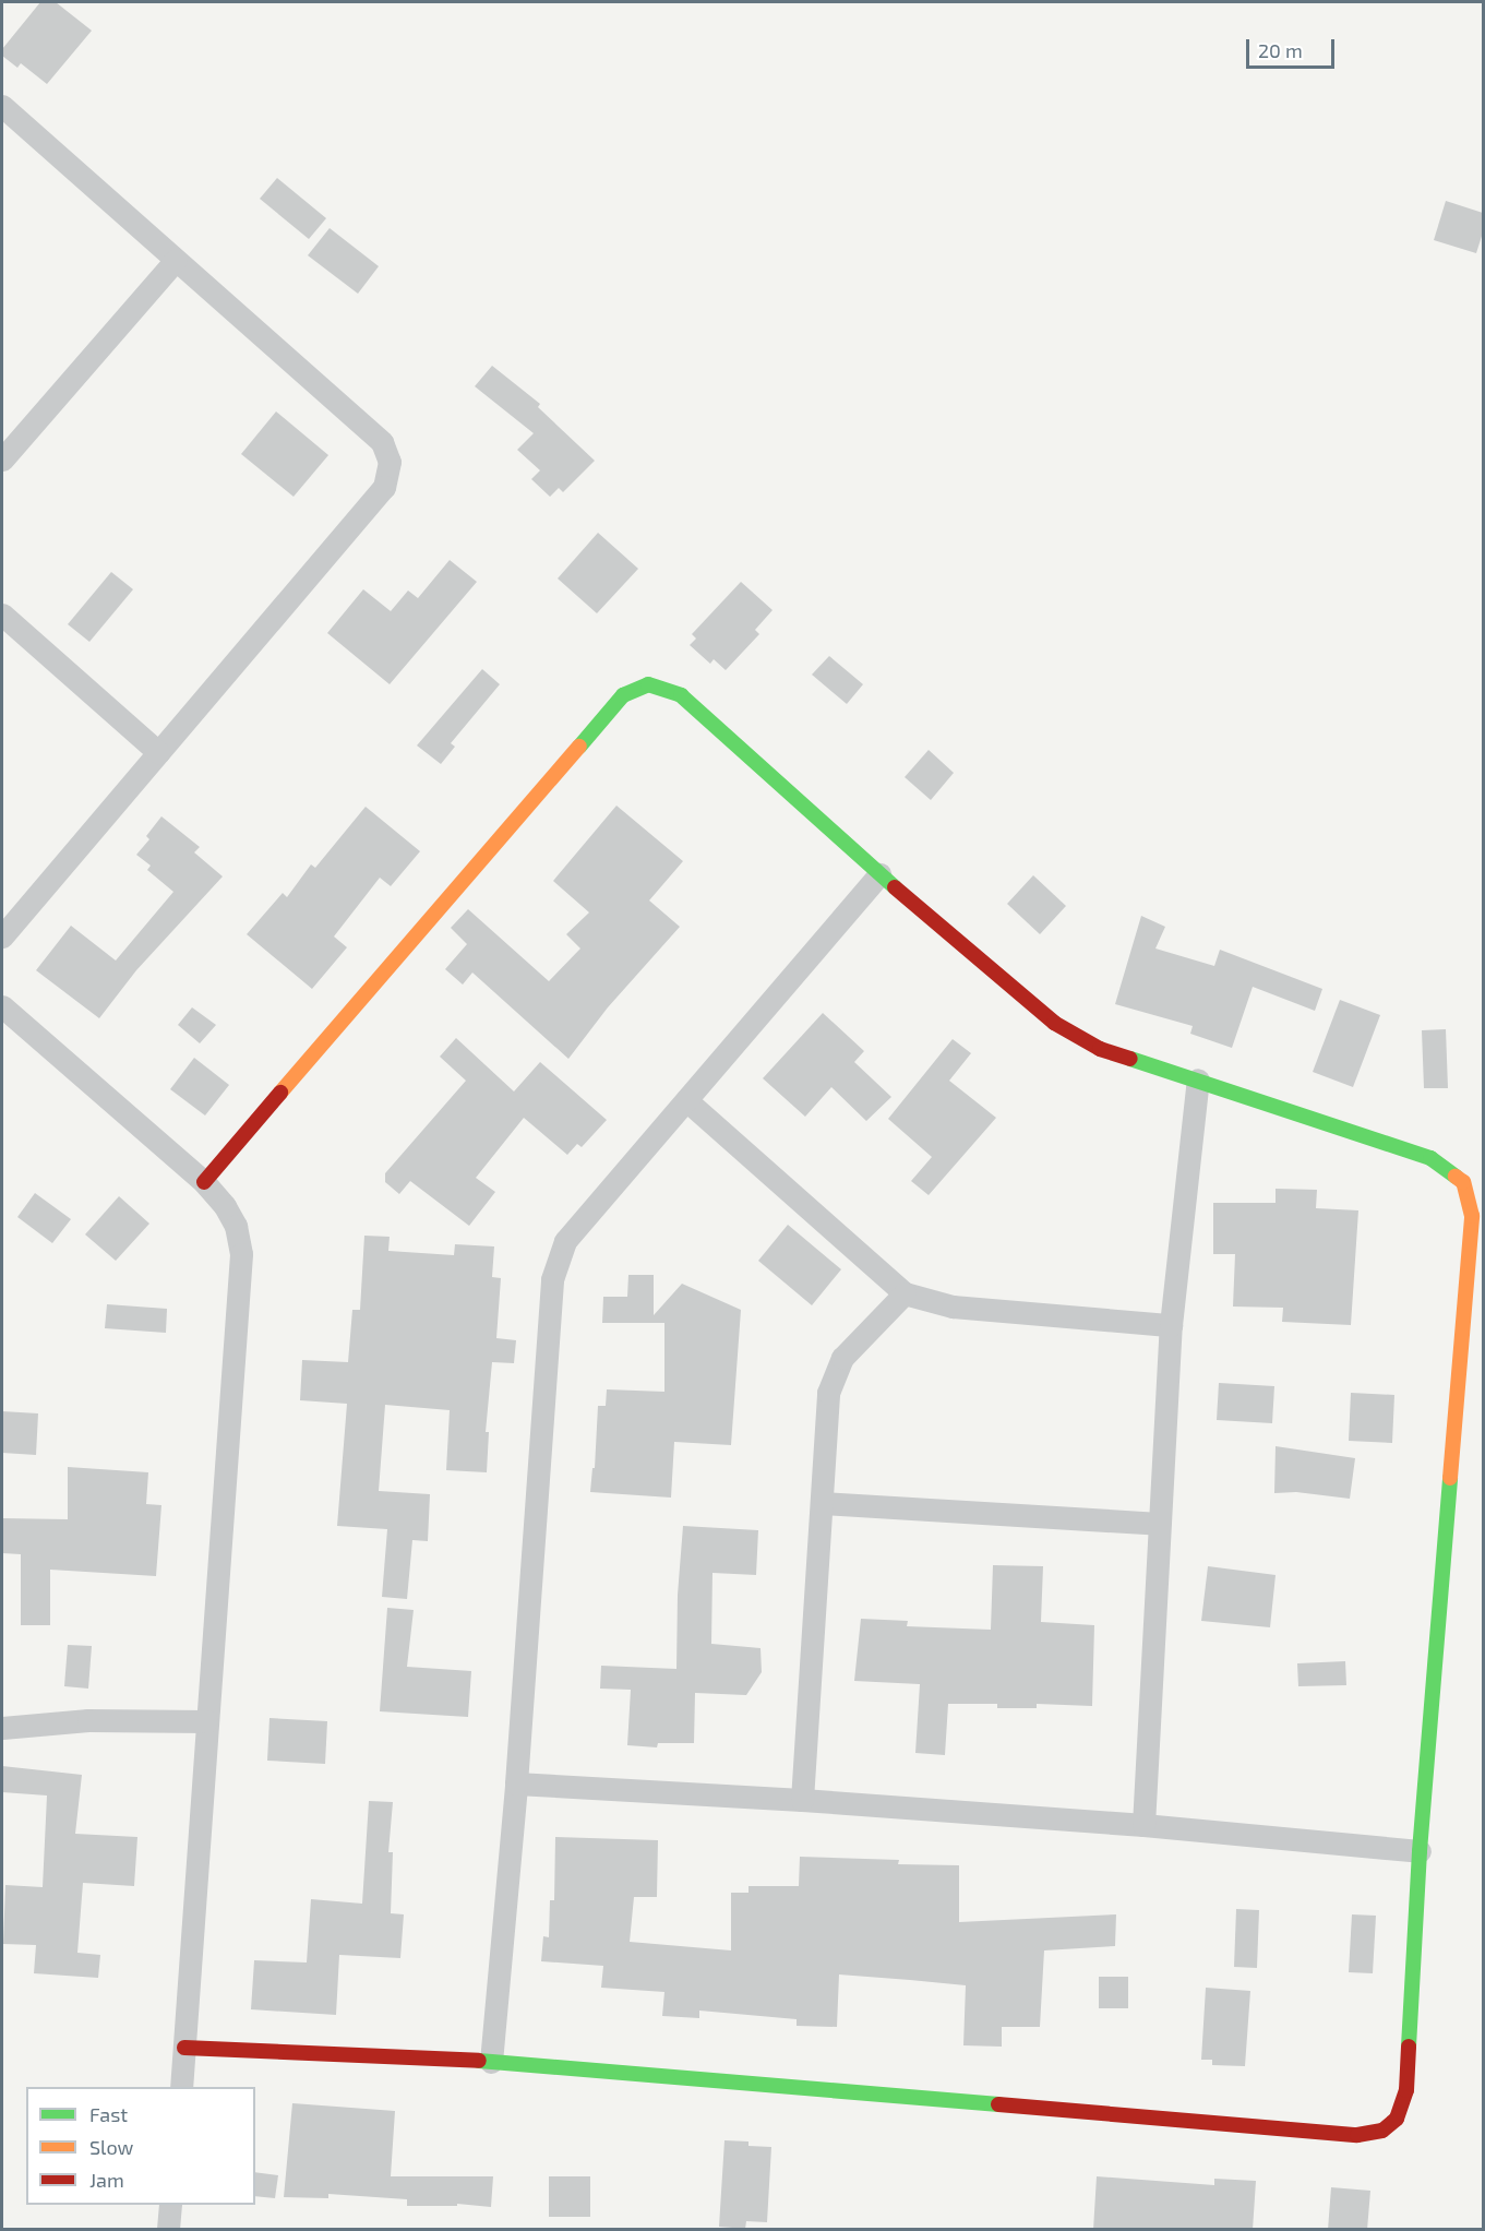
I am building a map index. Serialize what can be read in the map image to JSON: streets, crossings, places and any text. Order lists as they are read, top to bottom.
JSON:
{
  "legend": ["Fast", "Slow", "Jam"],
  "scale_bar": "20 m"
}
